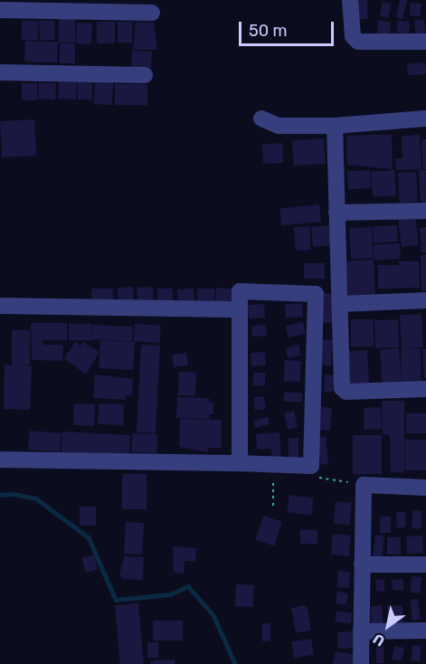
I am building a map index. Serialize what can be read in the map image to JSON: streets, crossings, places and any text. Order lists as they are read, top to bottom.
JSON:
{
  "scale_bar": "50 m",
  "north": "bottom left"
}
